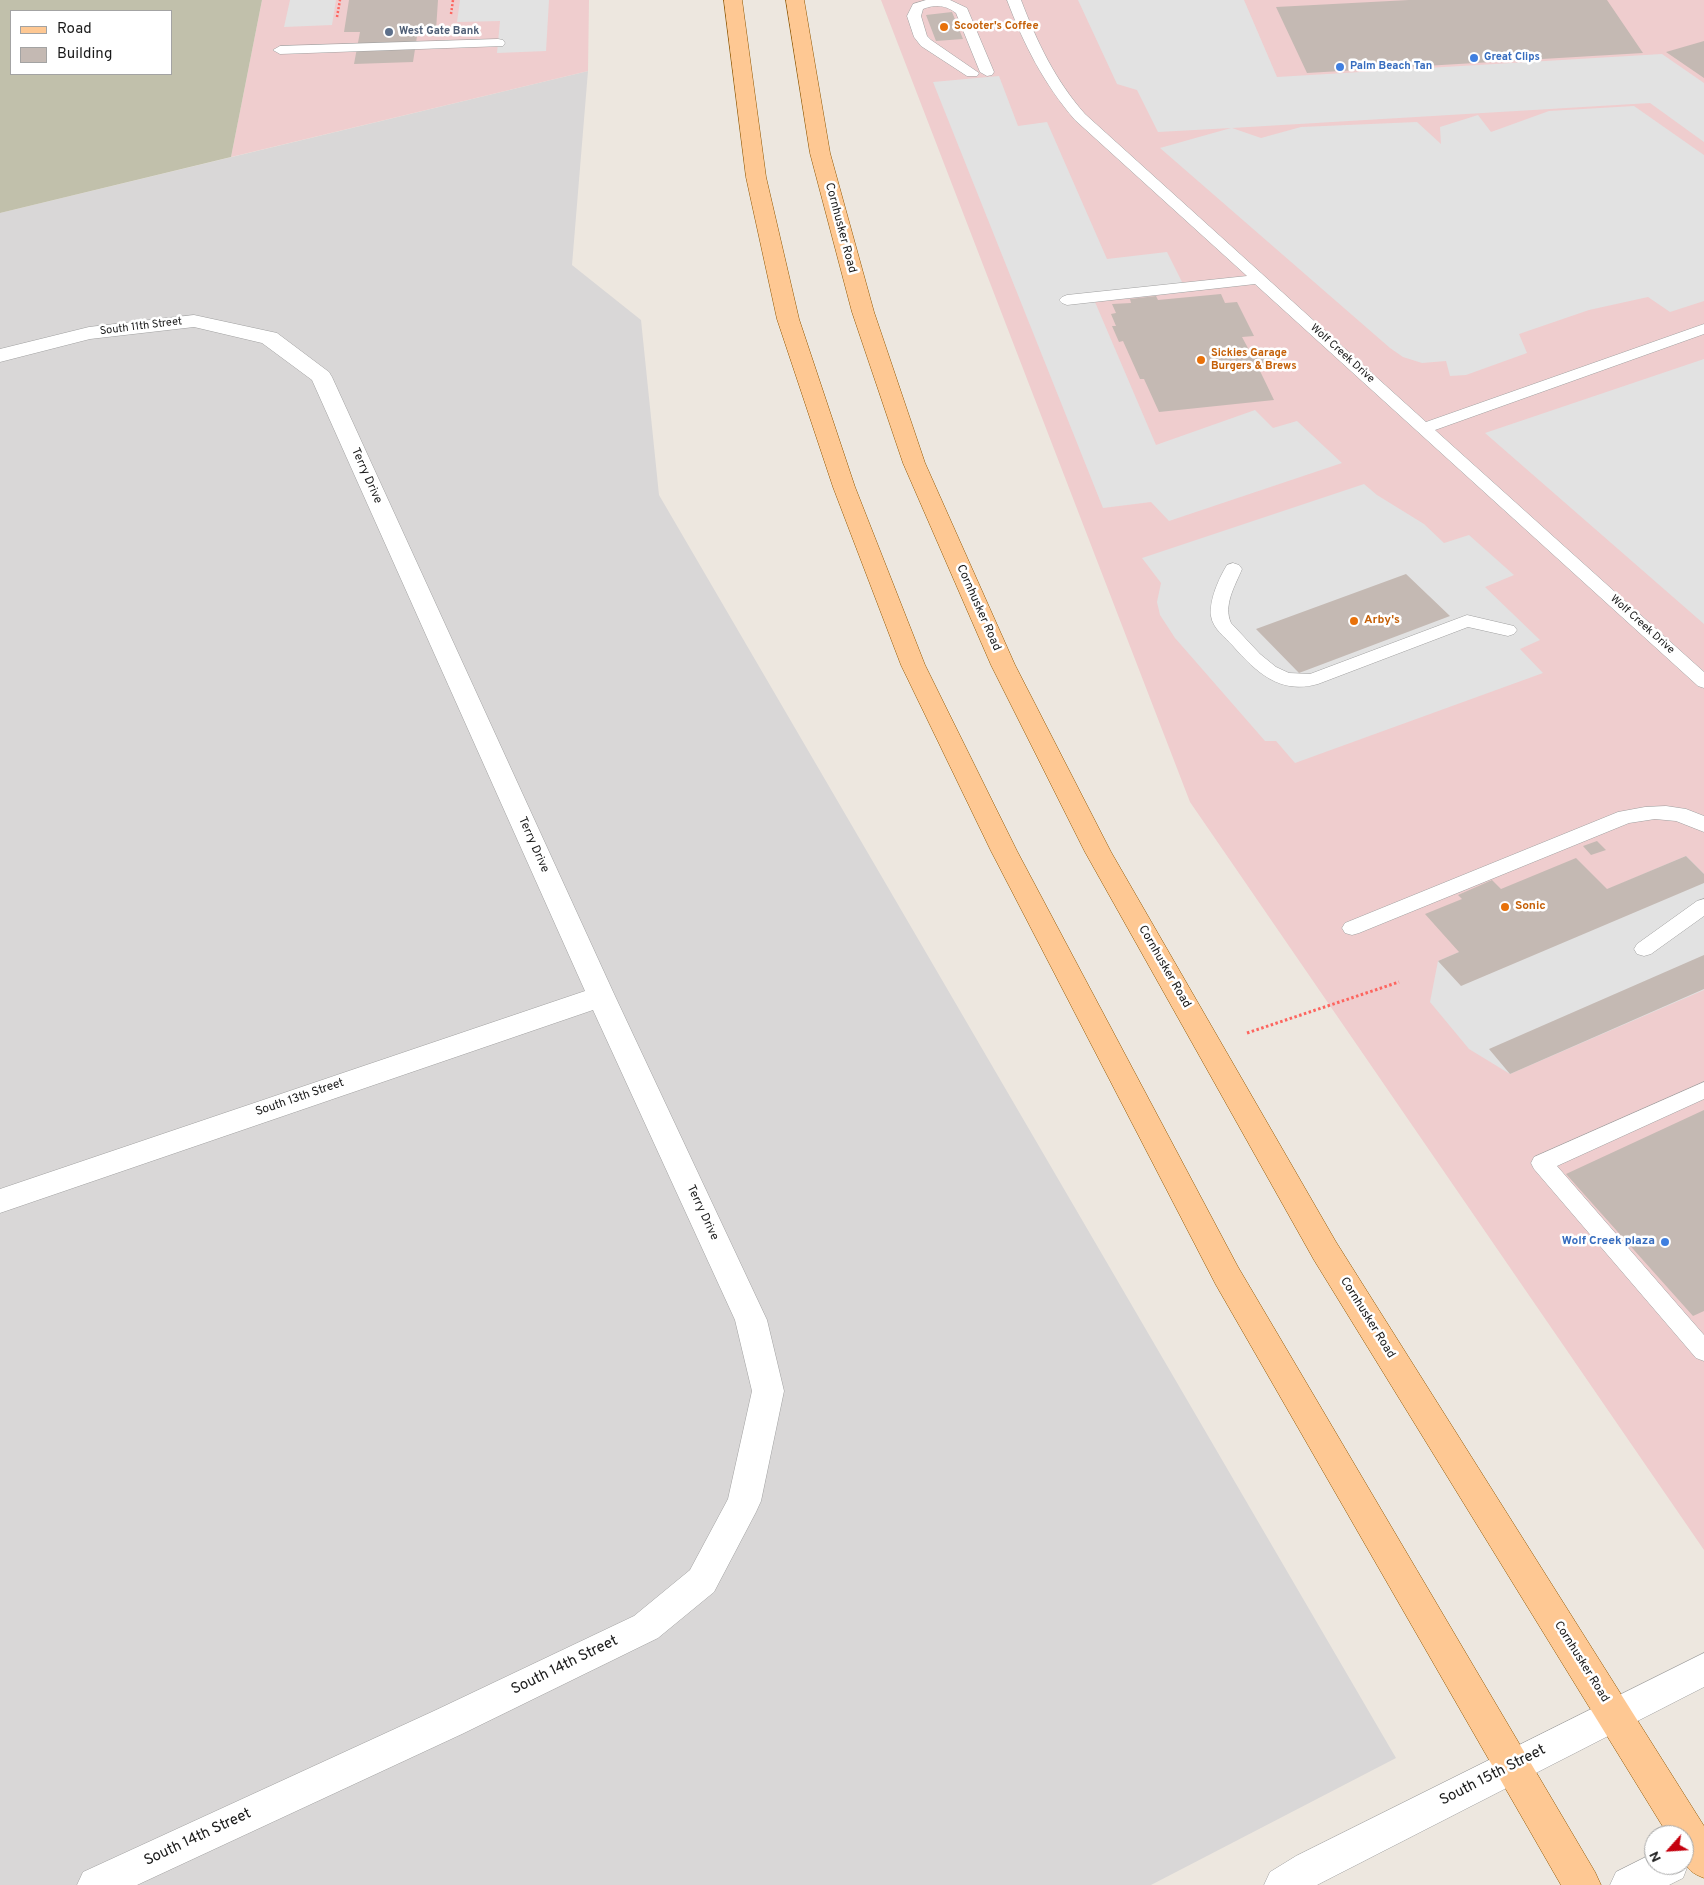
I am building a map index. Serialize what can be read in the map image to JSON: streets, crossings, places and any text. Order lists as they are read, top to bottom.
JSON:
{
  "streets": {
    "main road": ["Cornhusker Road"],
    "street": [
      "South 11th Street",
      "Terry Drive",
      "South 13th Street",
      "South 14th Street",
      "South 15th Street"
    ],
    "lane": ["Wolf Creek Drive"]
  },
  "crossings": [
    ["Cornhusker Road", "South 15th Street"],
    ["South 11th Street", "Terry Drive"],
    ["Terry Drive", "South 13th Street"],
    ["Terry Drive", "South 14th Street"]
  ],
  "places": [
    "Scooter's Coffee",
    "West Gate Bank",
    "Great Clips",
    "Palm Beach Tan",
    "Sickies Garage Burgers & Brews",
    "Arby's",
    "Sonic",
    "Wolf Creek plaza"
  ],
  "legend": ["Road", "Building"],
  "north": "bottom left"
}
